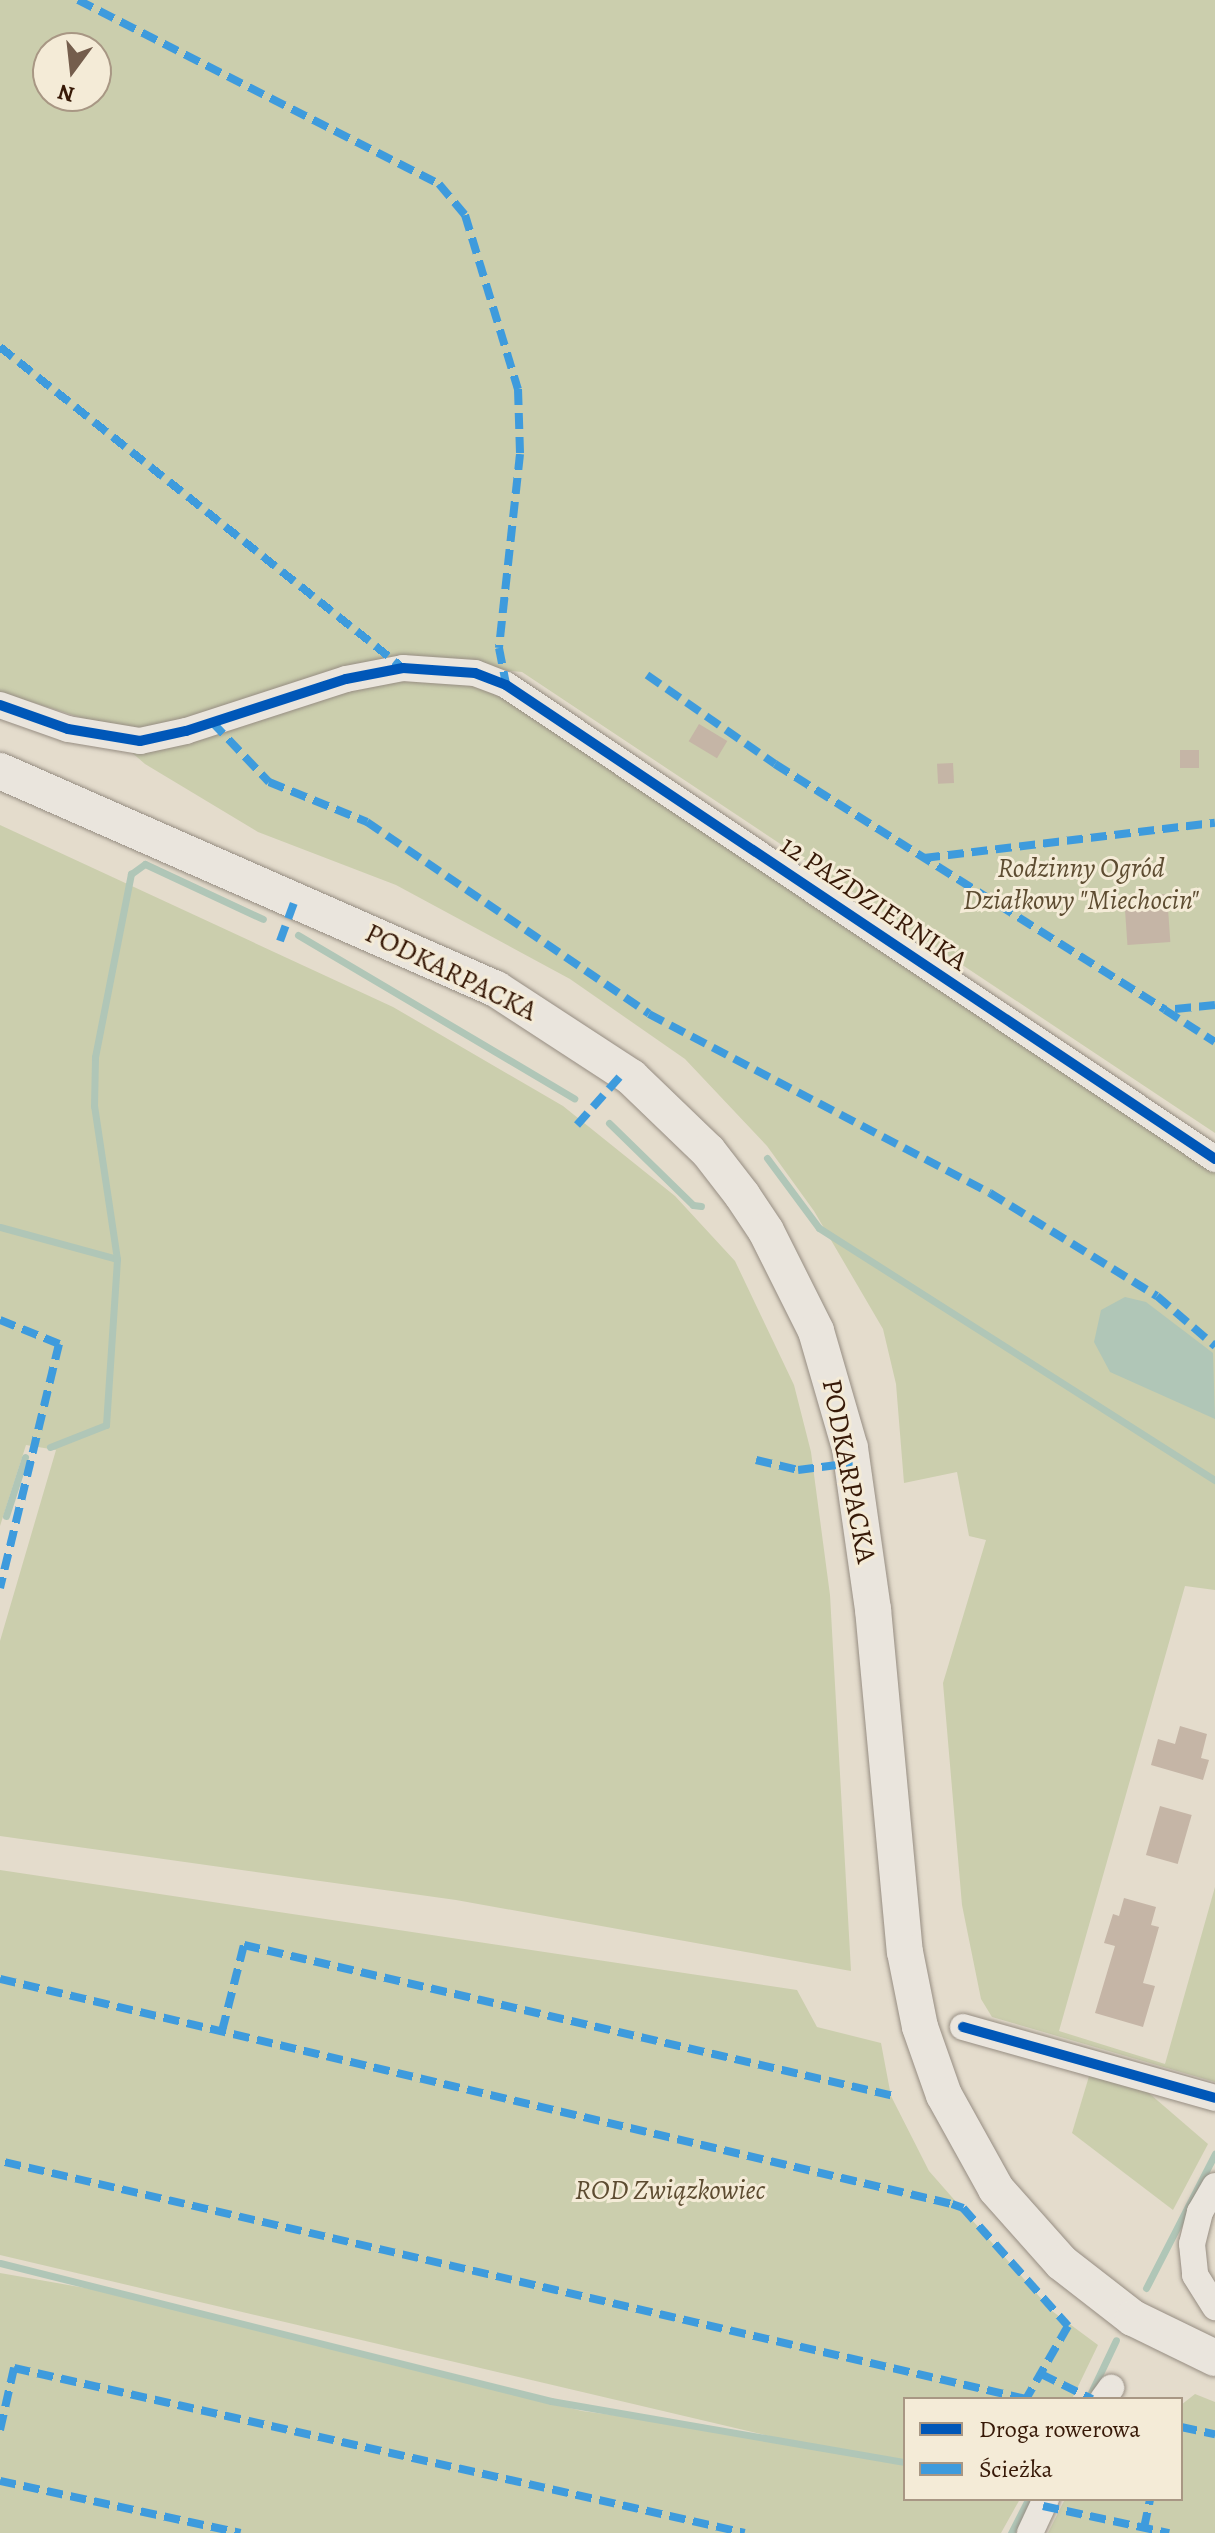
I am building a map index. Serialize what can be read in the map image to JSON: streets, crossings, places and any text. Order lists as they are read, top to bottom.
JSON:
{
  "streets": {
    "main road": ["PODKARPACKA"],
    "street": ["12 PAŹDZIERNIKA"]
  },
  "parks": ["Rodzinny Ogród Działkowy \"Miechocin\"", "ROD Związkowiec"],
  "legend": ["Droga rowerowa", "Ścieżka"],
  "north": "bottom"
}
